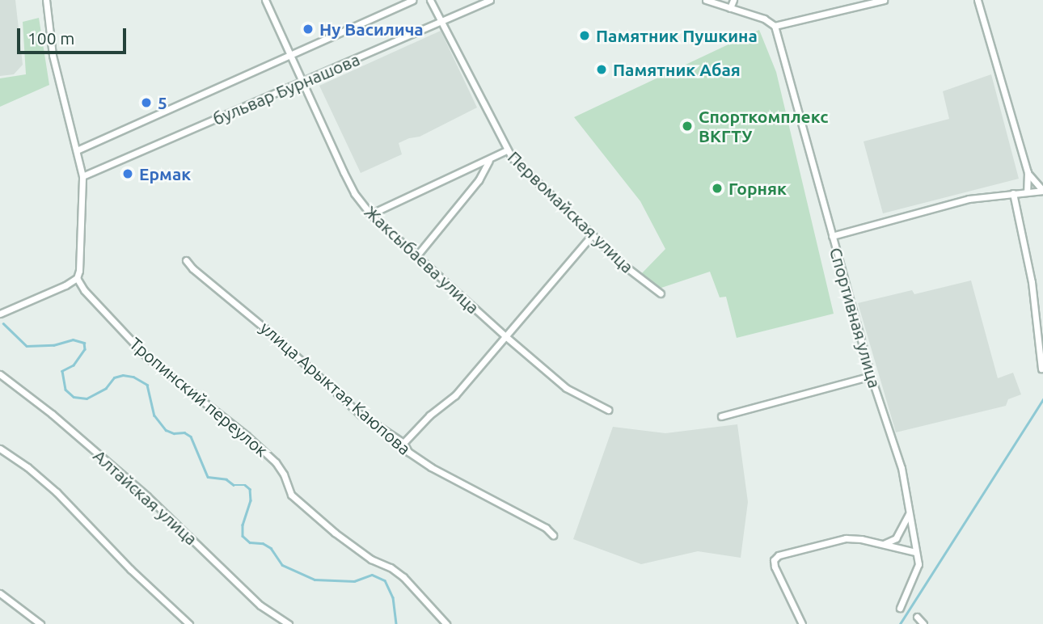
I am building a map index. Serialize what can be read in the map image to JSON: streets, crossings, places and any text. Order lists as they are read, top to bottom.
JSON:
{
  "streets": {
    "street": [
      "бульвар Бурнашова",
      "Первомайская улица",
      "Жаксыбаева улица",
      "Спортивная улица",
      "улица Арыктая Каюпова",
      "Тропинский переулок",
      "Алтайская улица"
    ]
  },
  "crossings": [
    ["бульвар Бурнашова", "Первомайская улица"],
    ["бульвар Бурнашова", "Жаксыбаева улица"]
  ],
  "places": [
    "Ну Василича",
    "Памятник Пушкина",
    "Памятник Абая",
    "5",
    "Спорткомплекс ВКГТУ",
    "Ермак",
    "Горняк"
  ],
  "scale_bar": "100 m"
}
